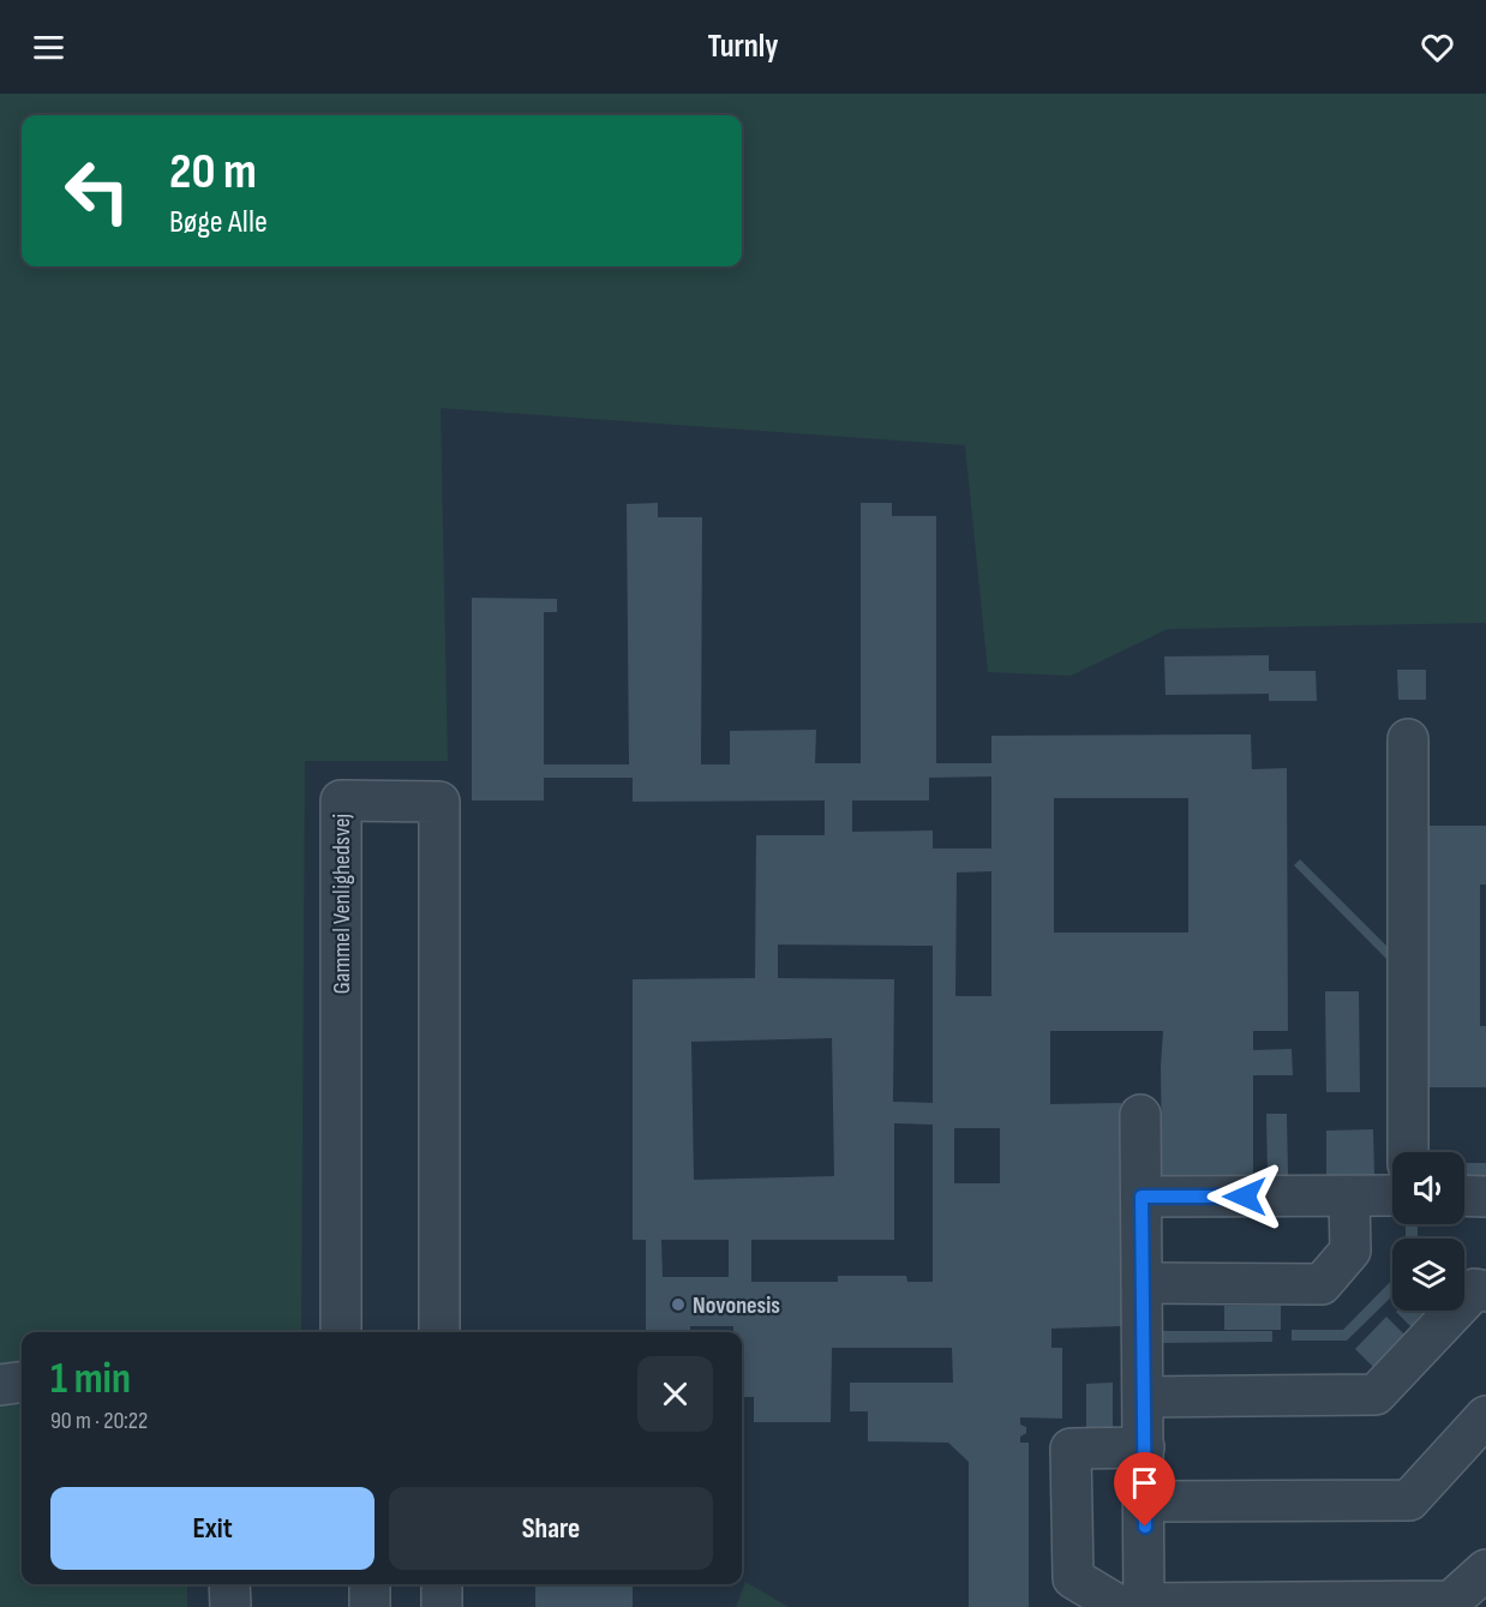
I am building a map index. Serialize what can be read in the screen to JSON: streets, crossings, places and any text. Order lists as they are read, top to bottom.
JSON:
{
  "streets": {
    "street": ["Gammel Venlighedsvej"]
  },
  "places": ["Novonesis"],
  "page": {
    "header": "Turnly",
    "turn": ["20 m", "Bøge Alle"],
    "heading": ["1 min", "90 m · 20:22"],
    "buttons": ["Exit", "Share"]
  }
}
